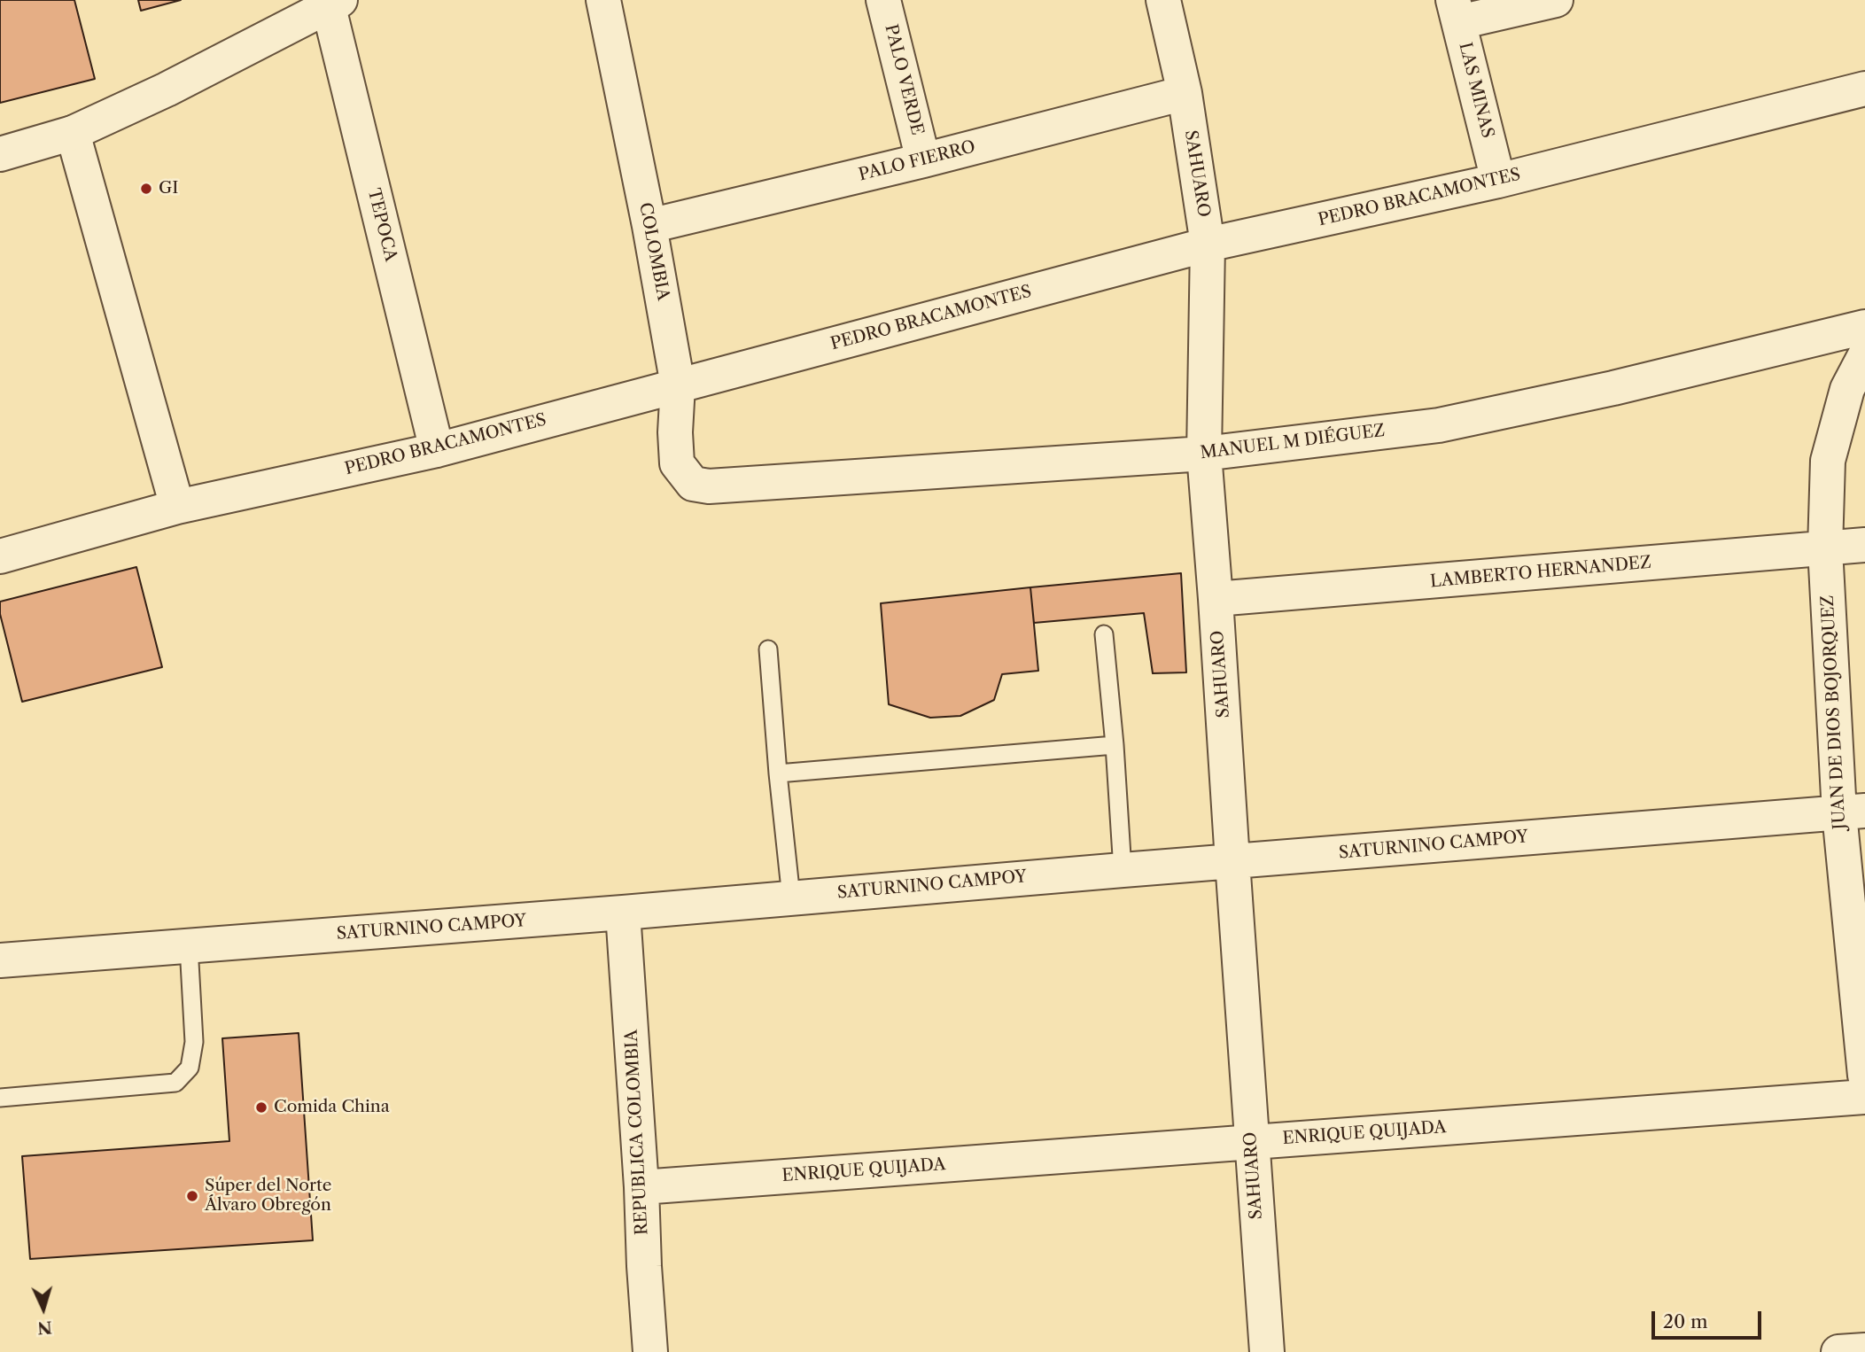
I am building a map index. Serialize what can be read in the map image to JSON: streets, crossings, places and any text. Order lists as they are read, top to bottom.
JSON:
{
  "streets": {
    "street": [
      "PALO VERDE",
      "LAS MINAS",
      "PALO FIERRO",
      "SAHUARO",
      "PEDRO BRACAMONTES",
      "TEPOCA",
      "COLOMBIA",
      "MANUEL M DIÉGUEZ",
      "LAMBERTO HERNANDEZ",
      "JUAN DE DIOS BOJORQUEZ",
      "SATURNINO CAMPOY",
      "REPUBLICA COLOMBIA",
      "ENRIQUE QUIJADA"
    ]
  },
  "crossings": [
    ["PALO VERDE", "PALO FIERRO"],
    ["LAS MINAS", "PEDRO BRACAMONTES"],
    ["PALO FIERRO", "SAHUARO"],
    ["PALO FIERRO", "COLOMBIA"],
    ["SAHUARO", "PEDRO BRACAMONTES"],
    ["SAHUARO", "MANUEL M DIÉGUEZ"],
    ["SAHUARO", "LAMBERTO HERNANDEZ"],
    ["SAHUARO", "SATURNINO CAMPOY"],
    ["SAHUARO", "ENRIQUE QUIJADA"],
    ["PEDRO BRACAMONTES", "TEPOCA"],
    ["PEDRO BRACAMONTES", "COLOMBIA"],
    ["COLOMBIA", "MANUEL M DIÉGUEZ"],
    ["LAMBERTO HERNANDEZ", "JUAN DE DIOS BOJORQUEZ"],
    ["JUAN DE DIOS BOJORQUEZ", "SATURNINO CAMPOY"],
    ["SATURNINO CAMPOY", "REPUBLICA COLOMBIA"],
    ["REPUBLICA COLOMBIA", "ENRIQUE QUIJADA"]
  ],
  "places": ["GI", "Comida China", "Súper del Norte Álvaro Obregón"],
  "scale_bar": "20 m",
  "north": "bottom"
}
